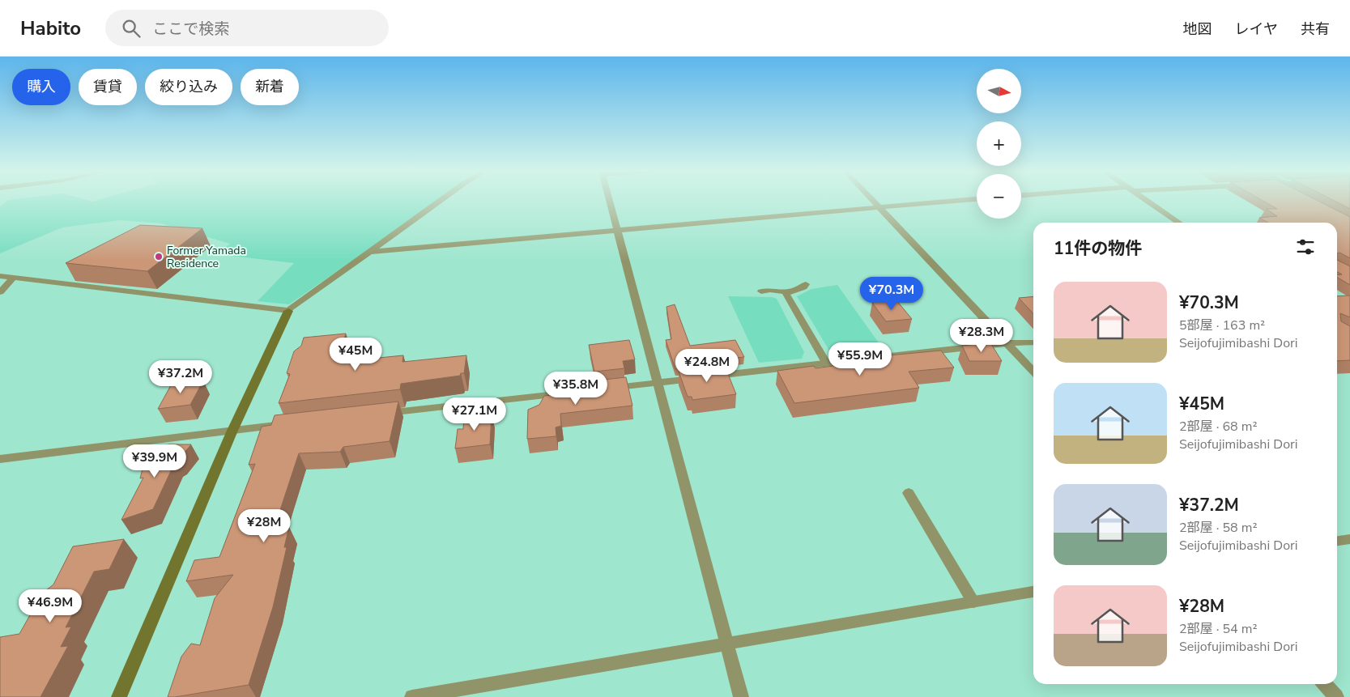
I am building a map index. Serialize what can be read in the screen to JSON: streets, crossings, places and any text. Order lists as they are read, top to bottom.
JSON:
{
  "places": ["Former Yamada Residence"],
  "north": "right",
  "page": {
    "header": "Habito",
    "search": "ここで検索",
    "nav": ["地図", "レイヤ", "共有"],
    "map_buttons": ["+", "−"],
    "chip": [
      "購入",
      "賃貸",
      "絞り込み",
      "新着"
    ],
    "heading": "11件の物件",
    "list": [
      {
        "name": "¥70.3M",
        "note": "5部屋 · 163 m² · Seijofujimibashi Dori"
      },
      {
        "name": "¥45M",
        "note": "2部屋 · 68 m² · Seijofujimibashi Dori"
      },
      {
        "name": "¥37.2M",
        "note": "2部屋 · 58 m² · Seijofujimibashi Dori"
      },
      {
        "name": "¥28M",
        "note": "2部屋 · 54 m² · Seijofujimibashi Dori"
      }
    ],
    "price": [
      "¥70.3M",
      "¥28.3M",
      "¥45M",
      "¥55.9M",
      "¥24.8M",
      "¥37.2M",
      "¥35.8M",
      "¥27.1M",
      "¥39.9M",
      "¥28M",
      "¥46.9M"
    ]
  }
}
